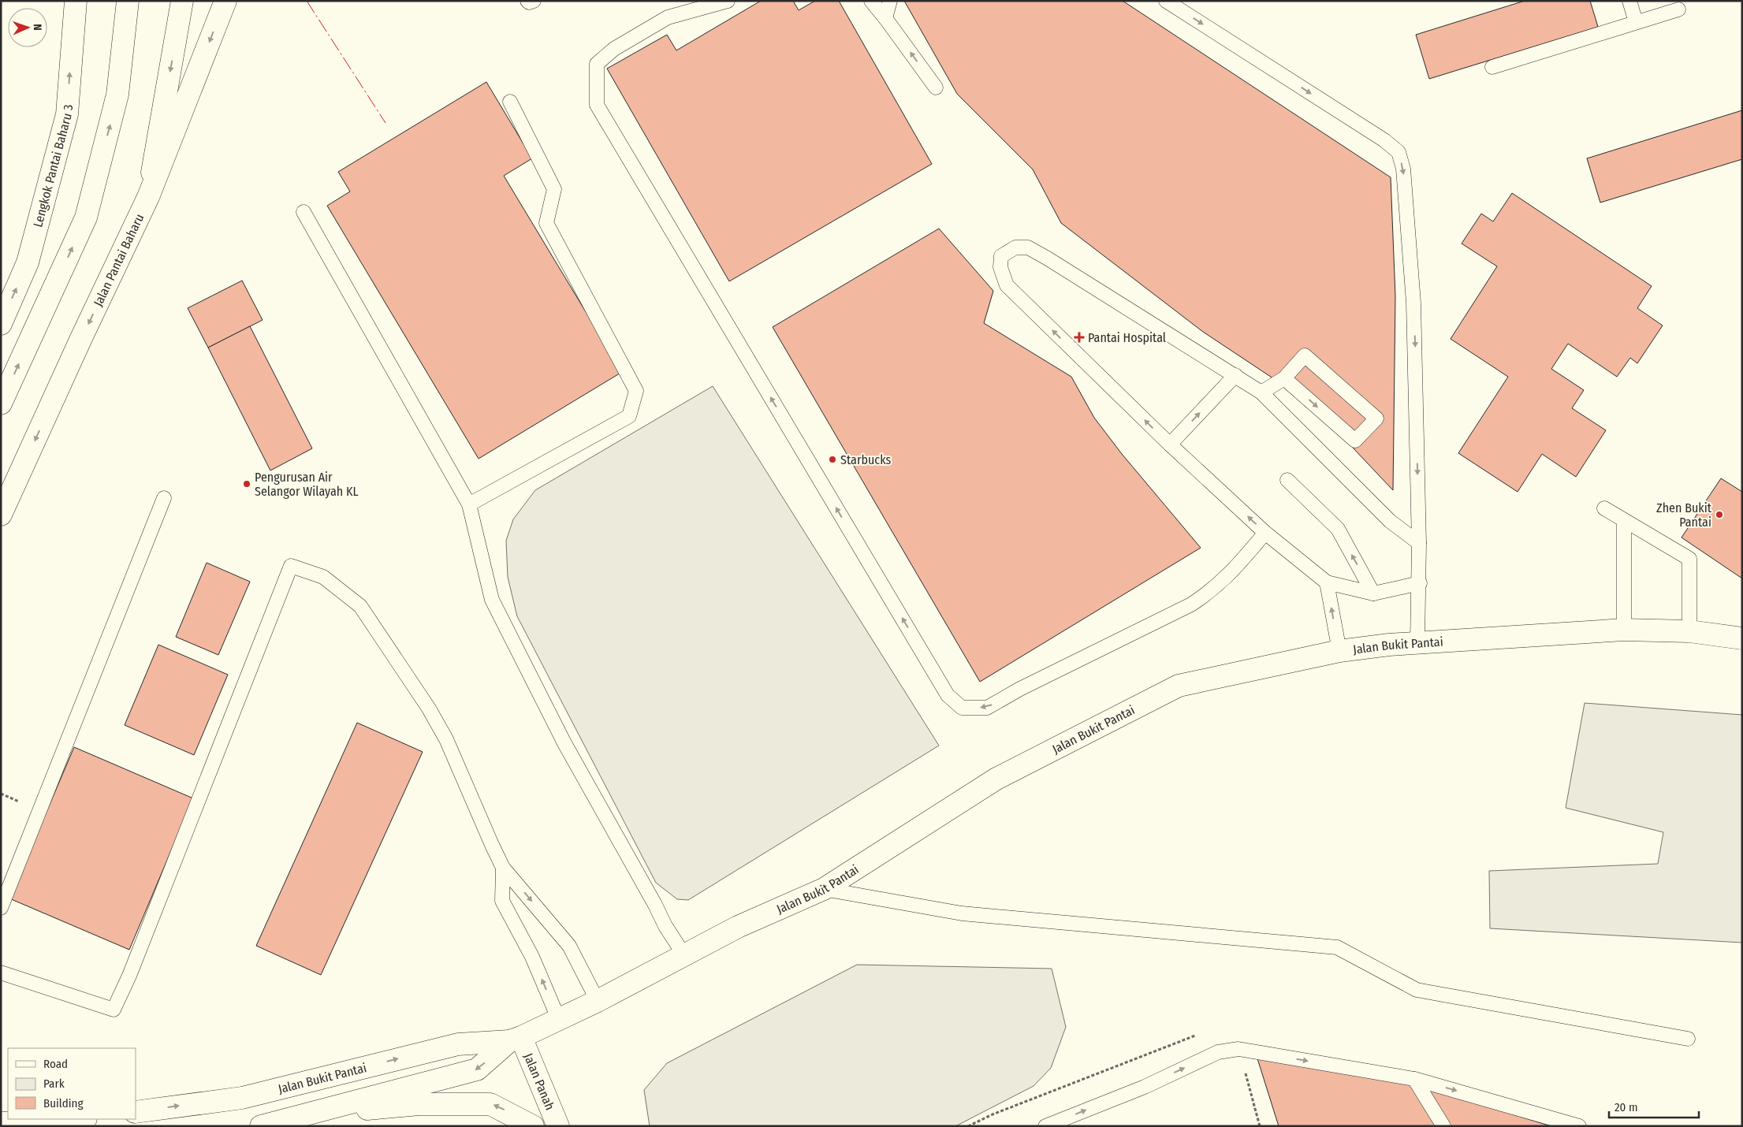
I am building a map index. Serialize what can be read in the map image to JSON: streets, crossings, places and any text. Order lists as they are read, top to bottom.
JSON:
{
  "streets": {
    "street": [
      "Lengkok Pantai Baharu 3",
      "Jalan Pantai Baharu",
      "Jalan Bukit Pantai",
      "Jalan Panah"
    ]
  },
  "crossings": [
    ["Jalan Bukit Pantai", "Jalan Panah"]
  ],
  "places": {
    "health": ["Pantai Hospital"],
    "other": ["Starbucks", "Pengurusan Air Selangor Wilayah KL", "Zhen Bukit Pantai"]
  },
  "legend": ["Road", "Park", "Building"],
  "scale_bar": "20 m",
  "north": "right"
}
